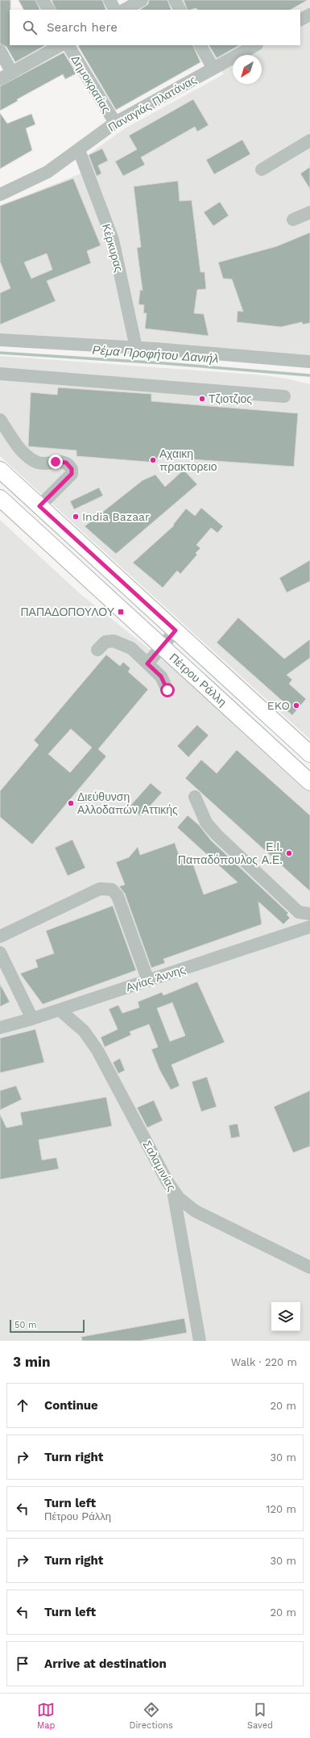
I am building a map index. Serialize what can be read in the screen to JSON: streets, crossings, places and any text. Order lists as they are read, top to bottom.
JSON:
{
  "streets": {
    "main road": ["Πέτρου Ράλλη"],
    "street": [
      "Δημοκρατίας",
      "Παναγιάς Πλατάνας",
      "Κέρκυρας",
      "Αγίας Άννης",
      "Σαλαμινίας"
    ]
  },
  "crossings": [
    ["Δημοκρατίας", "Παναγιάς Πλατάνας"],
    ["Παναγιάς Πλατάνας", "Κέρκυρας"],
    ["Αγίας Άννης", "Σαλαμινίας"]
  ],
  "water": ["Ρέμα Προφήτου Δανιήλ"],
  "places": {
    "other": [
      "Τζιοτζιος",
      "Αχαικη πρακτορειο",
      "India Bazaar",
      "EKO",
      "Διεύθυνση Αλλοδαπών Αττικής",
      "Ε.Ι. Παπαδόπουλος Α.Ε."
    ],
    "transit": ["ΠΑΠΑΔΟΠΟΥΛΟΥ"]
  },
  "scale_bar": "50 m",
  "north": "bottom left",
  "page": {
    "search": "Search here",
    "scale": "50 m",
    "heading": ["3 min", "Walk · 220 m"],
    "list": [
      ["Continue", "20 m"],
      ["Turn right", "30 m"],
      ["Turn left", "Πέτρου Ράλλη", "120 m"],
      ["Turn right", "30 m"],
      ["Turn left", "20 m"],
      "Arrive at destination"
    ],
    "nav": ["Map", "Directions", "Saved"]
  }
}
